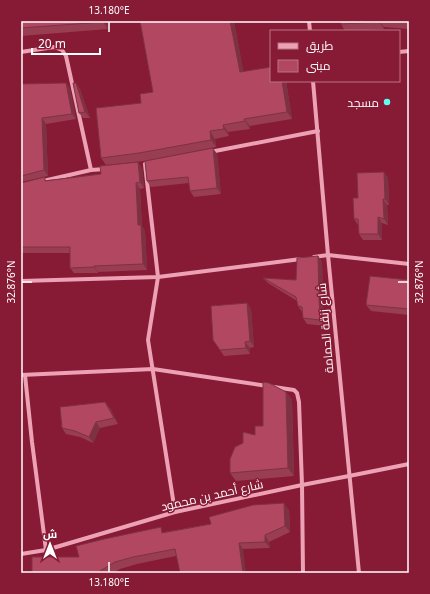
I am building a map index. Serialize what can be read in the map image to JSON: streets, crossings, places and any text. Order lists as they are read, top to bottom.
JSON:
{
  "streets": {
    "street": ["شارع زنقة الحمامة", "شارع أحمد بن محمود"]
  },
  "crossings": [
    ["شارع زنقة الحمامة", "شارع أحمد بن محمود"]
  ],
  "places": ["مسجد"],
  "legend": ["طريق", "مبنى"],
  "scale_bar": "20 m",
  "north": "top",
  "coordinates": ["13.180°E", "32.876°N"]
}
